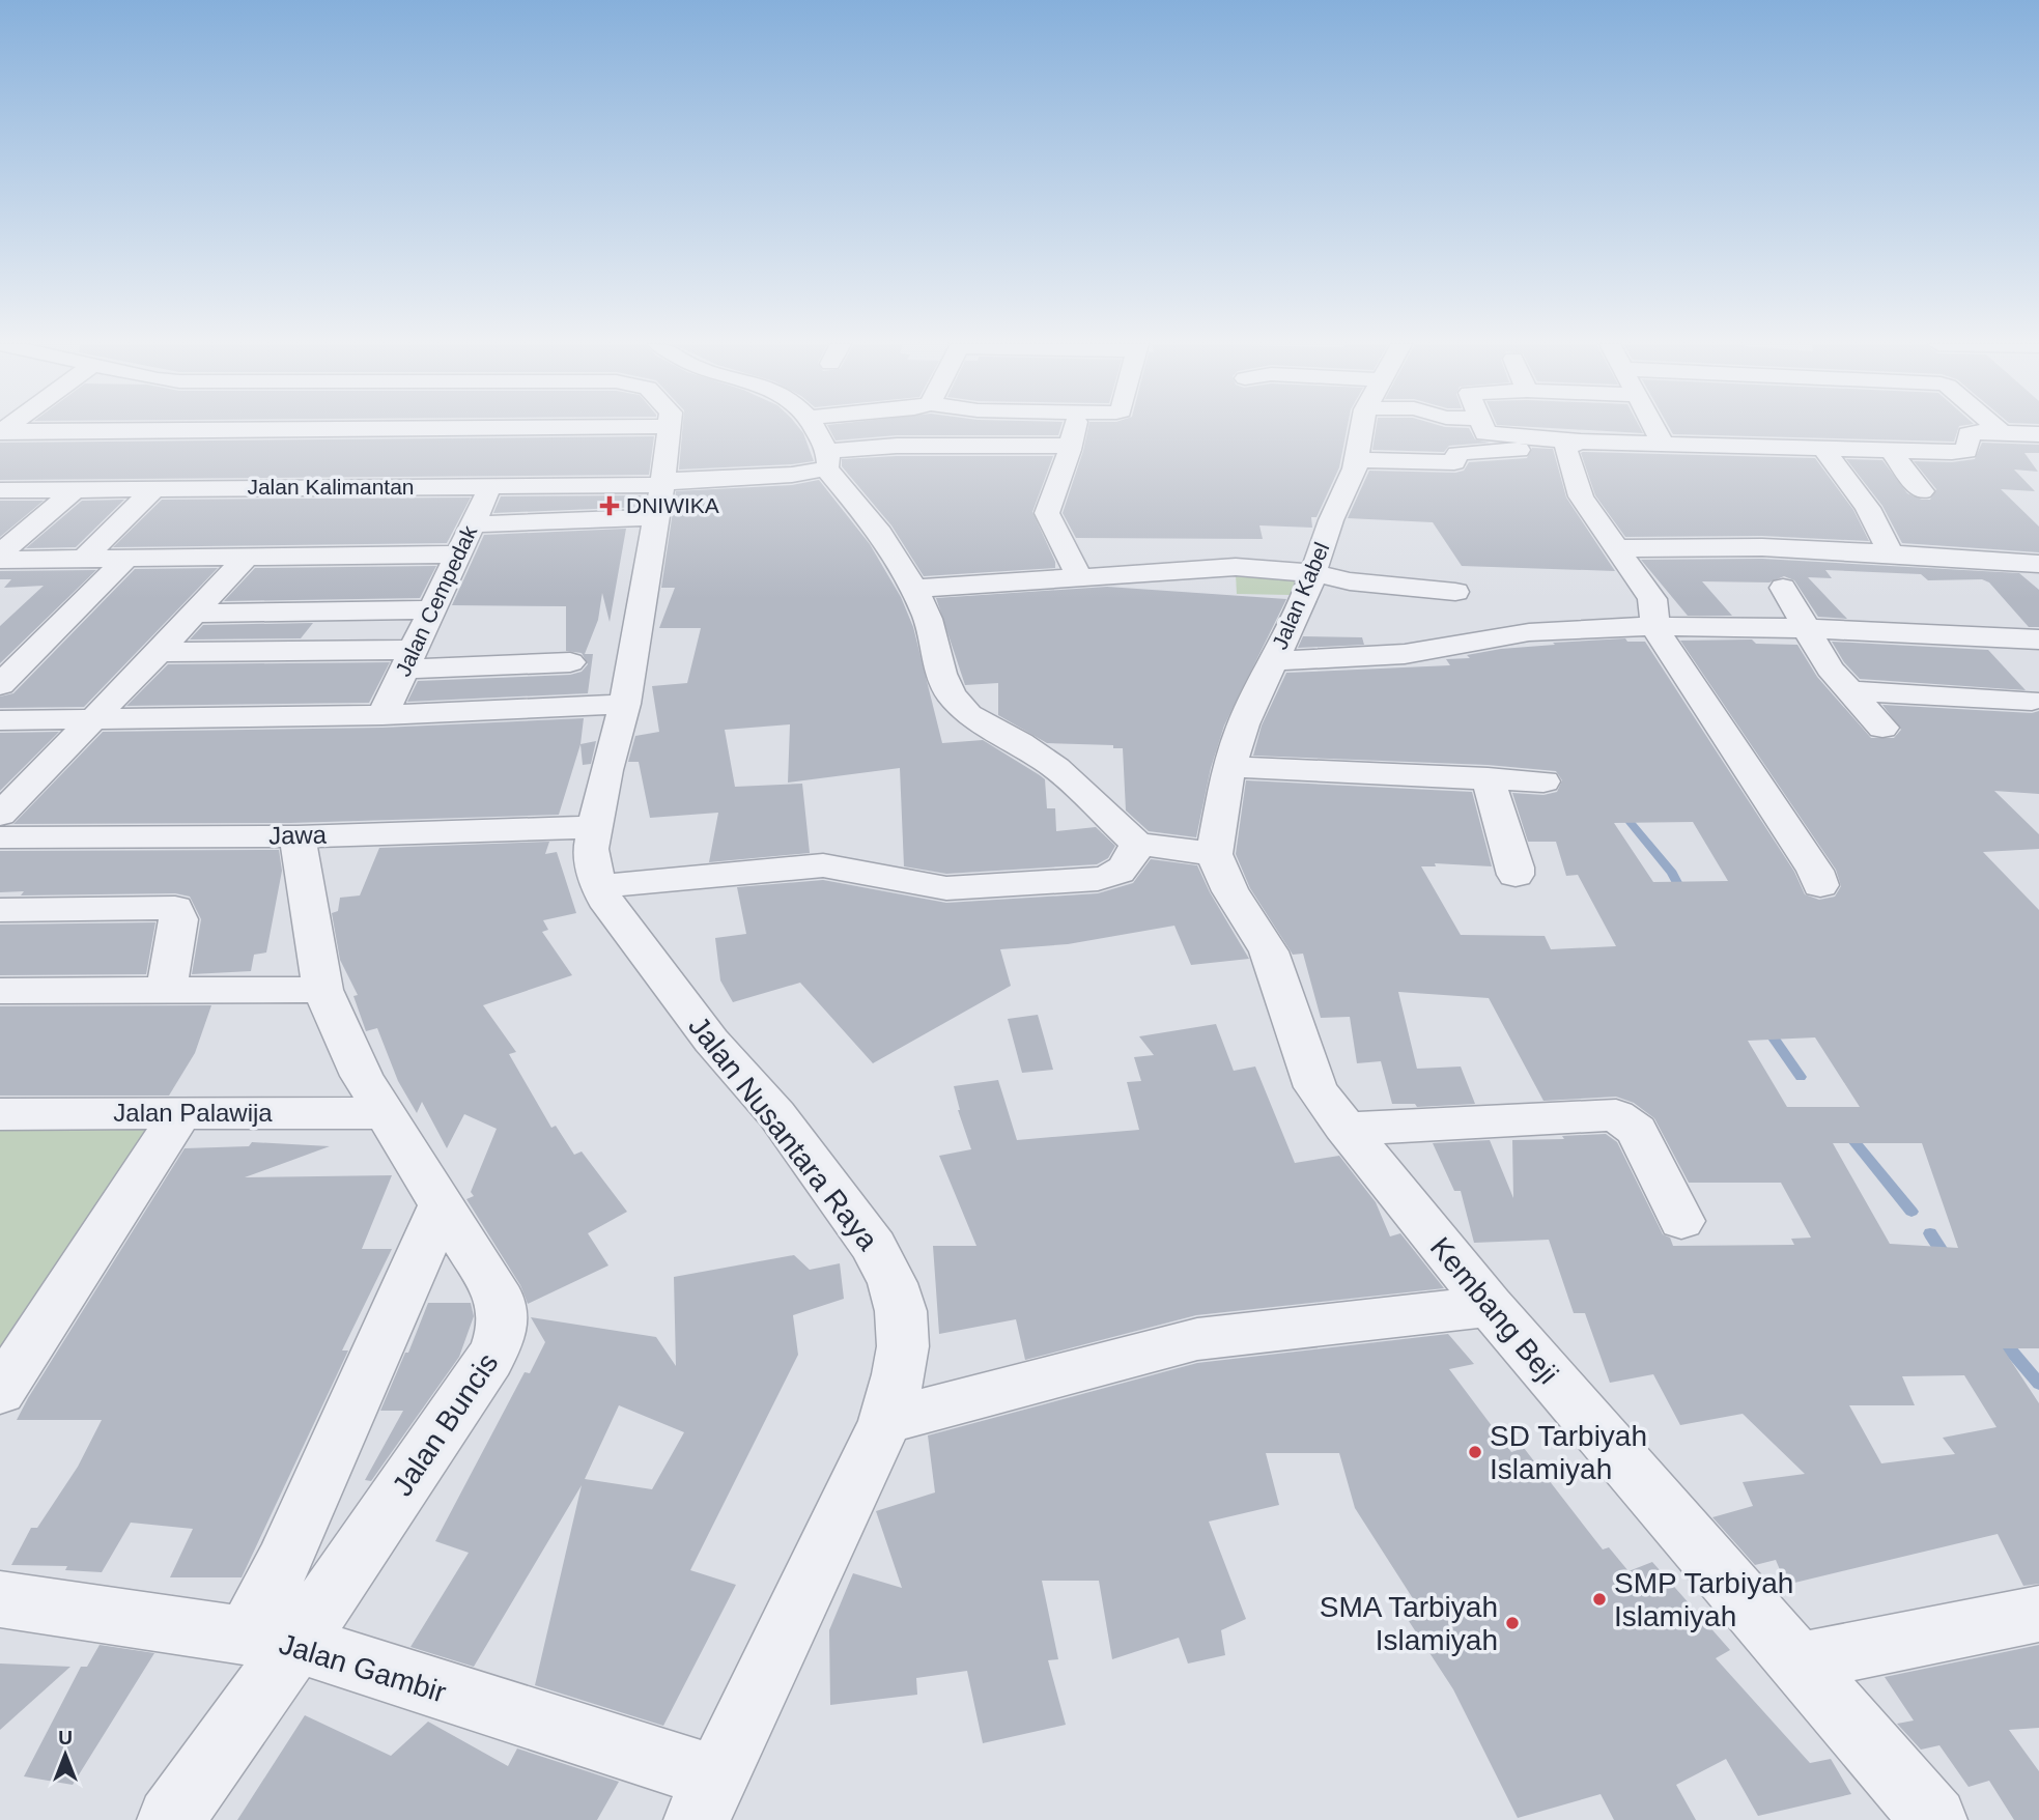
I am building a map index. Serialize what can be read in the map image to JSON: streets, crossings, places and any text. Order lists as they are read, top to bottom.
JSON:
{
  "streets": {
    "street": [
      "Jalan Kalimantan",
      "Jalan Kabel",
      "Jalan Cempedak",
      "Jawa",
      "Jalan Palawija",
      "Jalan Nusantara Raya",
      "Kembang Beji",
      "Jalan Buncis",
      "Jalan Gambir"
    ]
  },
  "crossings": [
    ["Jalan Kalimantan", "Jalan Cempedak"],
    ["Jalan Kalimantan", "Jalan Nusantara Raya"],
    ["Jalan Kabel", "Kembang Beji"],
    ["Jawa", "Jalan Nusantara Raya"],
    ["Jawa", "Jalan Buncis"],
    ["Jalan Palawija", "Jalan Buncis"],
    ["Jalan Nusantara Raya", "Jalan Gambir"],
    ["Jalan Buncis", "Jalan Gambir"]
  ],
  "places": {
    "health": ["DNIWIKA"],
    "other": ["SD Tarbiyah Islamiyah", "SMP Tarbiyah Islamiyah", "SMA Tarbiyah Islamiyah"]
  },
  "north": "top"
}
